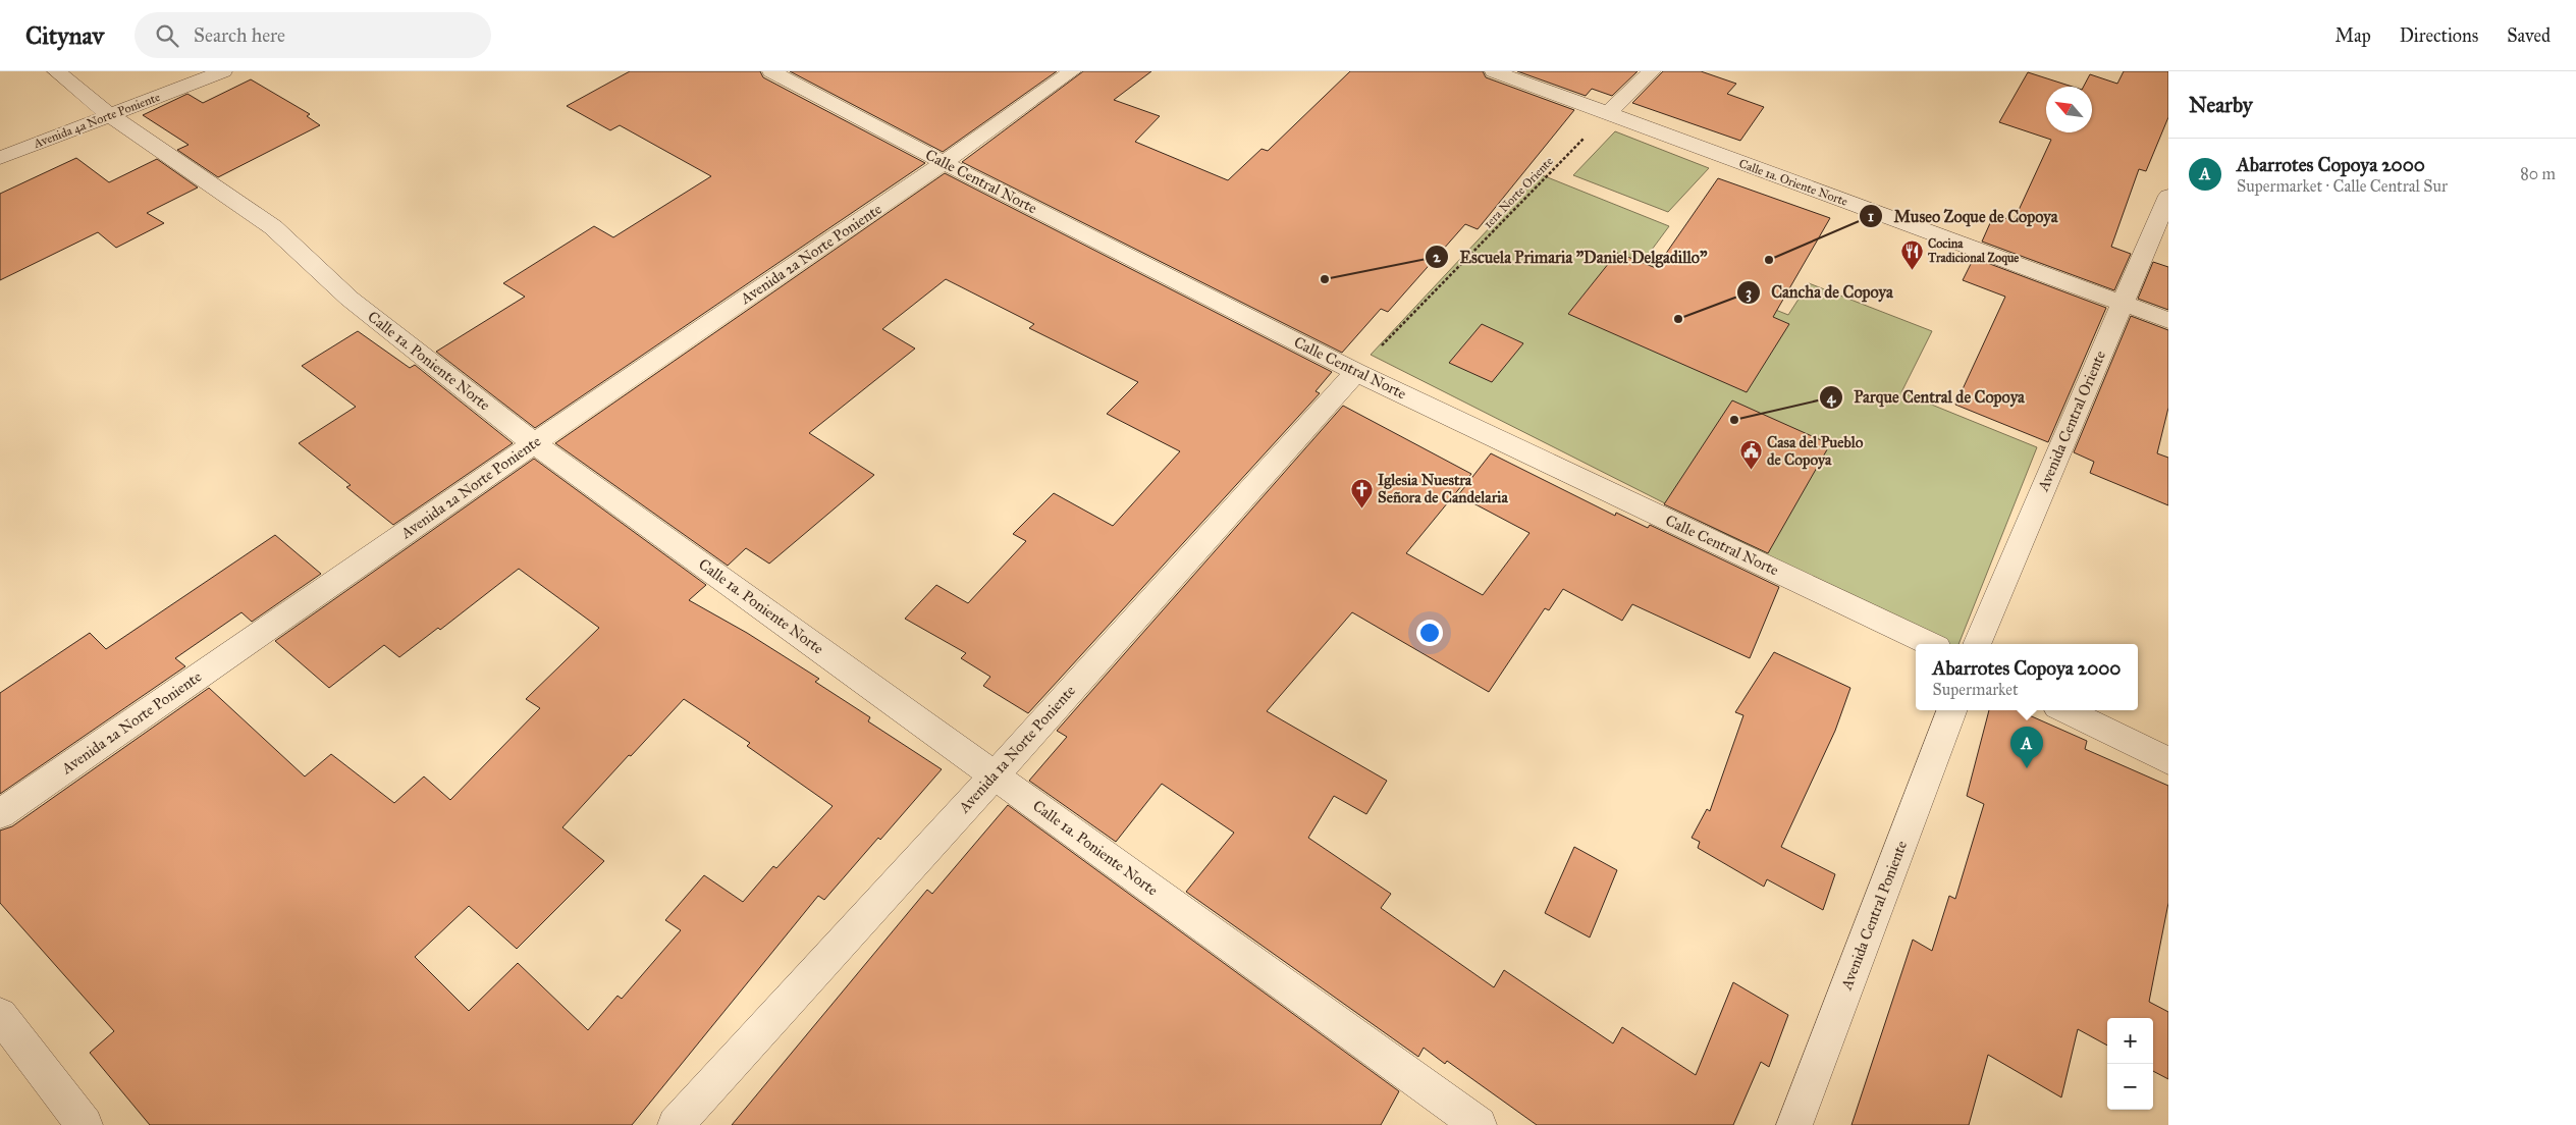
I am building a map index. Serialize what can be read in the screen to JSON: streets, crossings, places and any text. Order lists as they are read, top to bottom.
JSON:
{
  "streets": {
    "street": [
      "Avenida 4a Norte Poniente",
      "Calle Central Norte",
      "Calle 1a. Oriente Norte",
      "Avenida 2a Norte Poniente",
      "Calle 1a. Poniente Norte",
      "Avenida Central Oriente",
      "Avenida 1a Norte Poniente",
      "Avenida Central Poniente"
    ],
    "path": ["1era Norte Oriente"]
  },
  "crossings": [
    ["Avenida 4a Norte Poniente", "Calle 1a. Poniente Norte"],
    ["Calle Central Norte", "1era Norte Oriente"],
    ["Calle Central Norte", "Avenida 2a Norte Poniente"],
    ["Calle Central Norte", "Avenida 1a Norte Poniente"],
    ["Calle 1a. Oriente Norte", "1era Norte Oriente"],
    ["Calle 1a. Oriente Norte", "Avenida Central Oriente"],
    ["1era Norte Oriente", "Avenida 1a Norte Poniente"],
    ["Avenida 2a Norte Poniente", "Calle 1a. Poniente Norte"],
    ["Calle 1a. Poniente Norte", "Avenida 1a Norte Poniente"]
  ],
  "places": {
    "other": [
      "Museo Zoque de Copoya",
      "Escuela Primaria \"Daniel Delgadillo\"",
      "Cancha de Copoya",
      "Parque Central de Copoya"
    ],
    "restaurant": ["Cocina Tradicional Zoque"],
    "public building": ["Casa del Pueblo de Copoya"],
    "church": ["Iglesia Nuestra Señora de Candelaria"]
  },
  "north": "top left",
  "page": {
    "header": "Citynav",
    "search": "Search here",
    "nav": ["Map", "Directions", "Saved"],
    "heading": "Nearby",
    "list": [
      {
        "mark": "A",
        "name": "Abarrotes Copoya 2000",
        "note": "Supermarket · Calle Central Sur",
        "value": "80 m"
      }
    ],
    "popup": ["Abarrotes Copoya 2000", "Supermarket"],
    "pins": "A",
    "map_buttons": ["+", "−"]
  }
}
